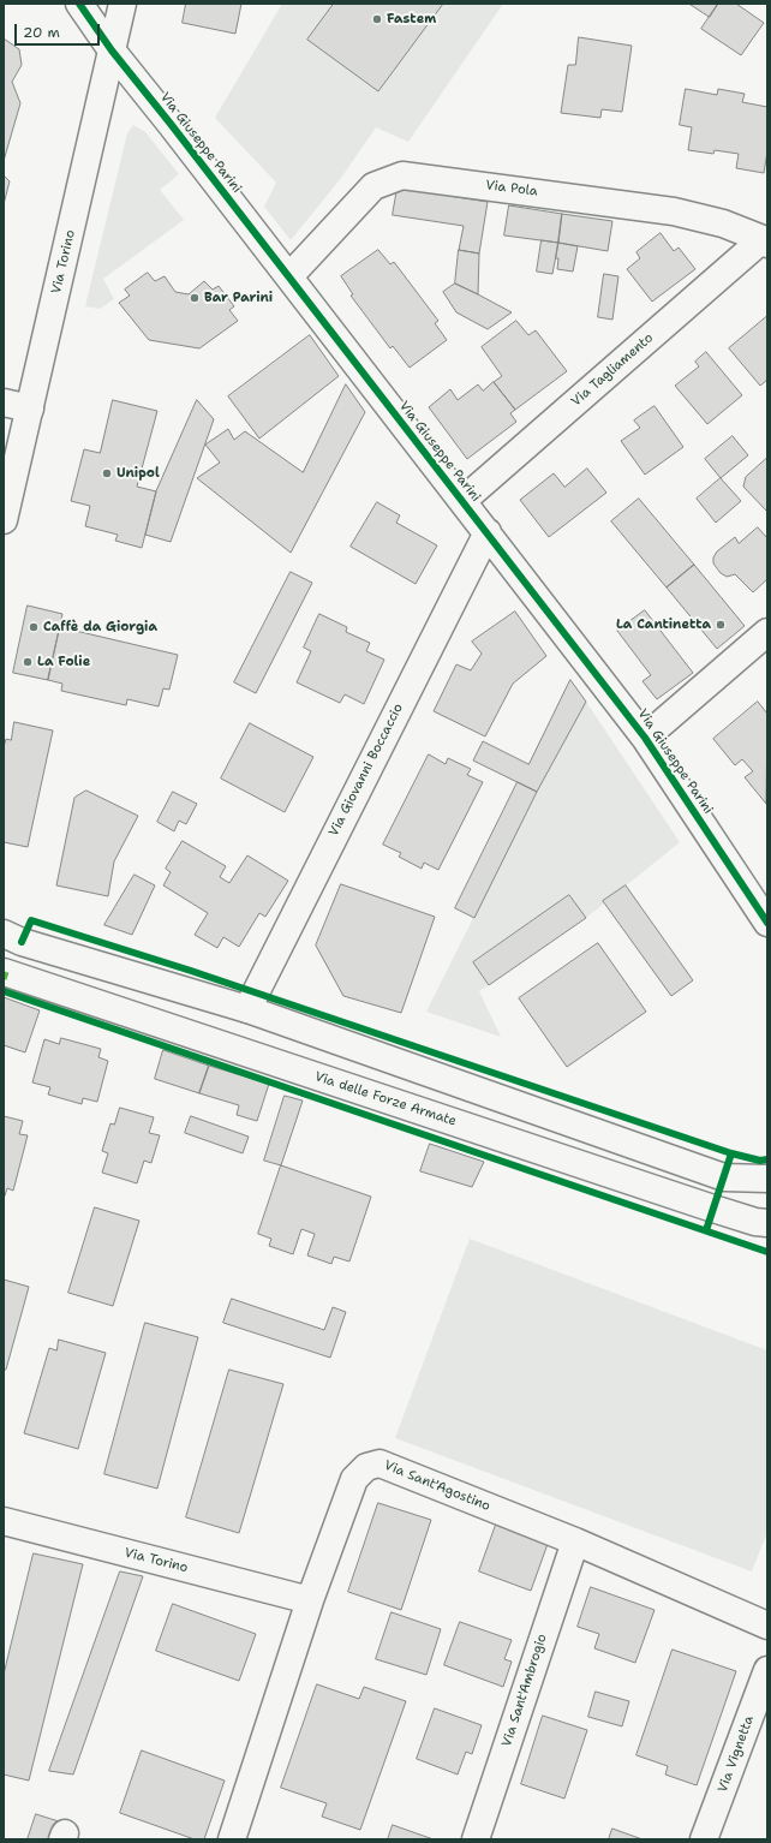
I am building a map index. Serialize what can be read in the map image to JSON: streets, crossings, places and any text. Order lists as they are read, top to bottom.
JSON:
{
  "streets": {
    "street": [
      "Via Giuseppe Parini",
      "Via Pola",
      "Via Torino",
      "Via Tagliamento",
      "Via Giovanni Boccaccio",
      "Via delle Forze Armate",
      "Via Sant'Agostino",
      "Via Sant'Ambrogio",
      "Via Vignetta"
    ]
  },
  "crossings": [
    ["Via Giuseppe Parini", "Via Pola"],
    ["Via Giuseppe Parini", "Via Torino"],
    ["Via Giuseppe Parini", "Via Tagliamento"],
    ["Via Giuseppe Parini", "Via Giovanni Boccaccio"],
    ["Via Pola", "Via Tagliamento"],
    ["Via Torino", "Via Sant'Agostino"],
    ["Via Sant'Agostino", "Via Sant'Ambrogio"]
  ],
  "places": [
    "Fastem",
    "Bar Parini",
    "Unipol",
    "La Cantinetta",
    "Caffè da Giorgia",
    "La Folie"
  ],
  "scale_bar": "20 m"
}
